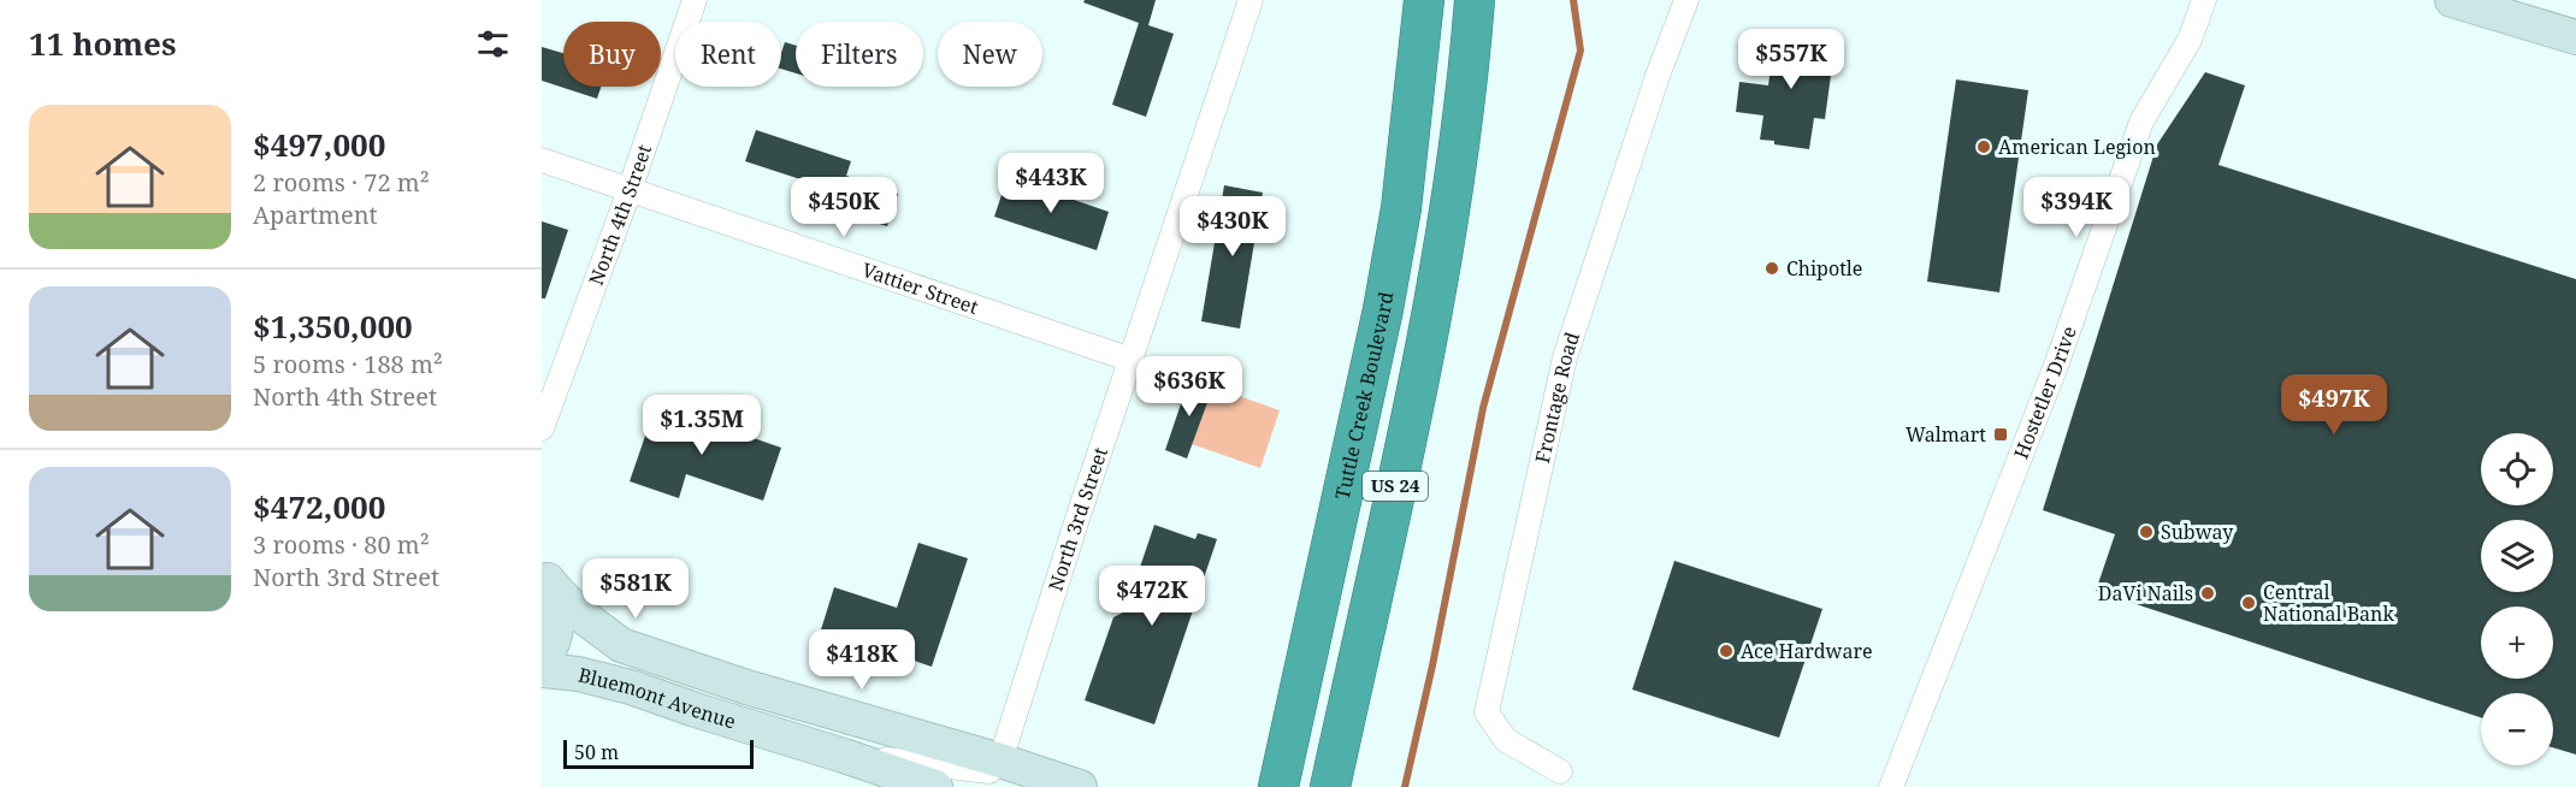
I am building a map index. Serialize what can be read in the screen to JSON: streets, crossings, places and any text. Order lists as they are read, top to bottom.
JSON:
{
  "streets": {
    "highway": ["Tuttle Creek Boulevard", "US 24"],
    "main road": ["Bluemont Avenue"],
    "street": [
      "North 4th Street",
      "Vattier Street",
      "Hostetler Drive",
      "Frontage Road",
      "North 3rd Street"
    ]
  },
  "crossings": [
    ["North 4th Street", "Vattier Street"],
    ["Vattier Street", "North 3rd Street"],
    ["North 3rd Street", "Bluemont Avenue"]
  ],
  "places": {
    "other": [
      "American Legion",
      "Chipotle",
      "Subway",
      "DaVi Nails",
      "Central National Bank",
      "Ace Hardware"
    ],
    "transit": ["Walmart"]
  },
  "scale_bar": "50 m",
  "page": {
    "heading": "11 homes",
    "chip": [
      "Buy",
      "Rent",
      "Filters",
      "New"
    ],
    "price": [
      "$557K",
      "$443K",
      "$450K",
      "$394K",
      "$430K",
      "$636K",
      "$497K",
      "$1.35M",
      "$581K",
      "$472K",
      "$418K"
    ],
    "list": [
      {
        "name": "$497,000",
        "note": "2 rooms · 72 m² · Apartment"
      },
      {
        "name": "$1,350,000",
        "note": "5 rooms · 188 m² · North 4th Street"
      },
      {
        "name": "$472,000",
        "note": "3 rooms · 80 m² · North 3rd Street"
      }
    ],
    "map_buttons": ["+", "−"],
    "scale": "50 m"
  }
}
